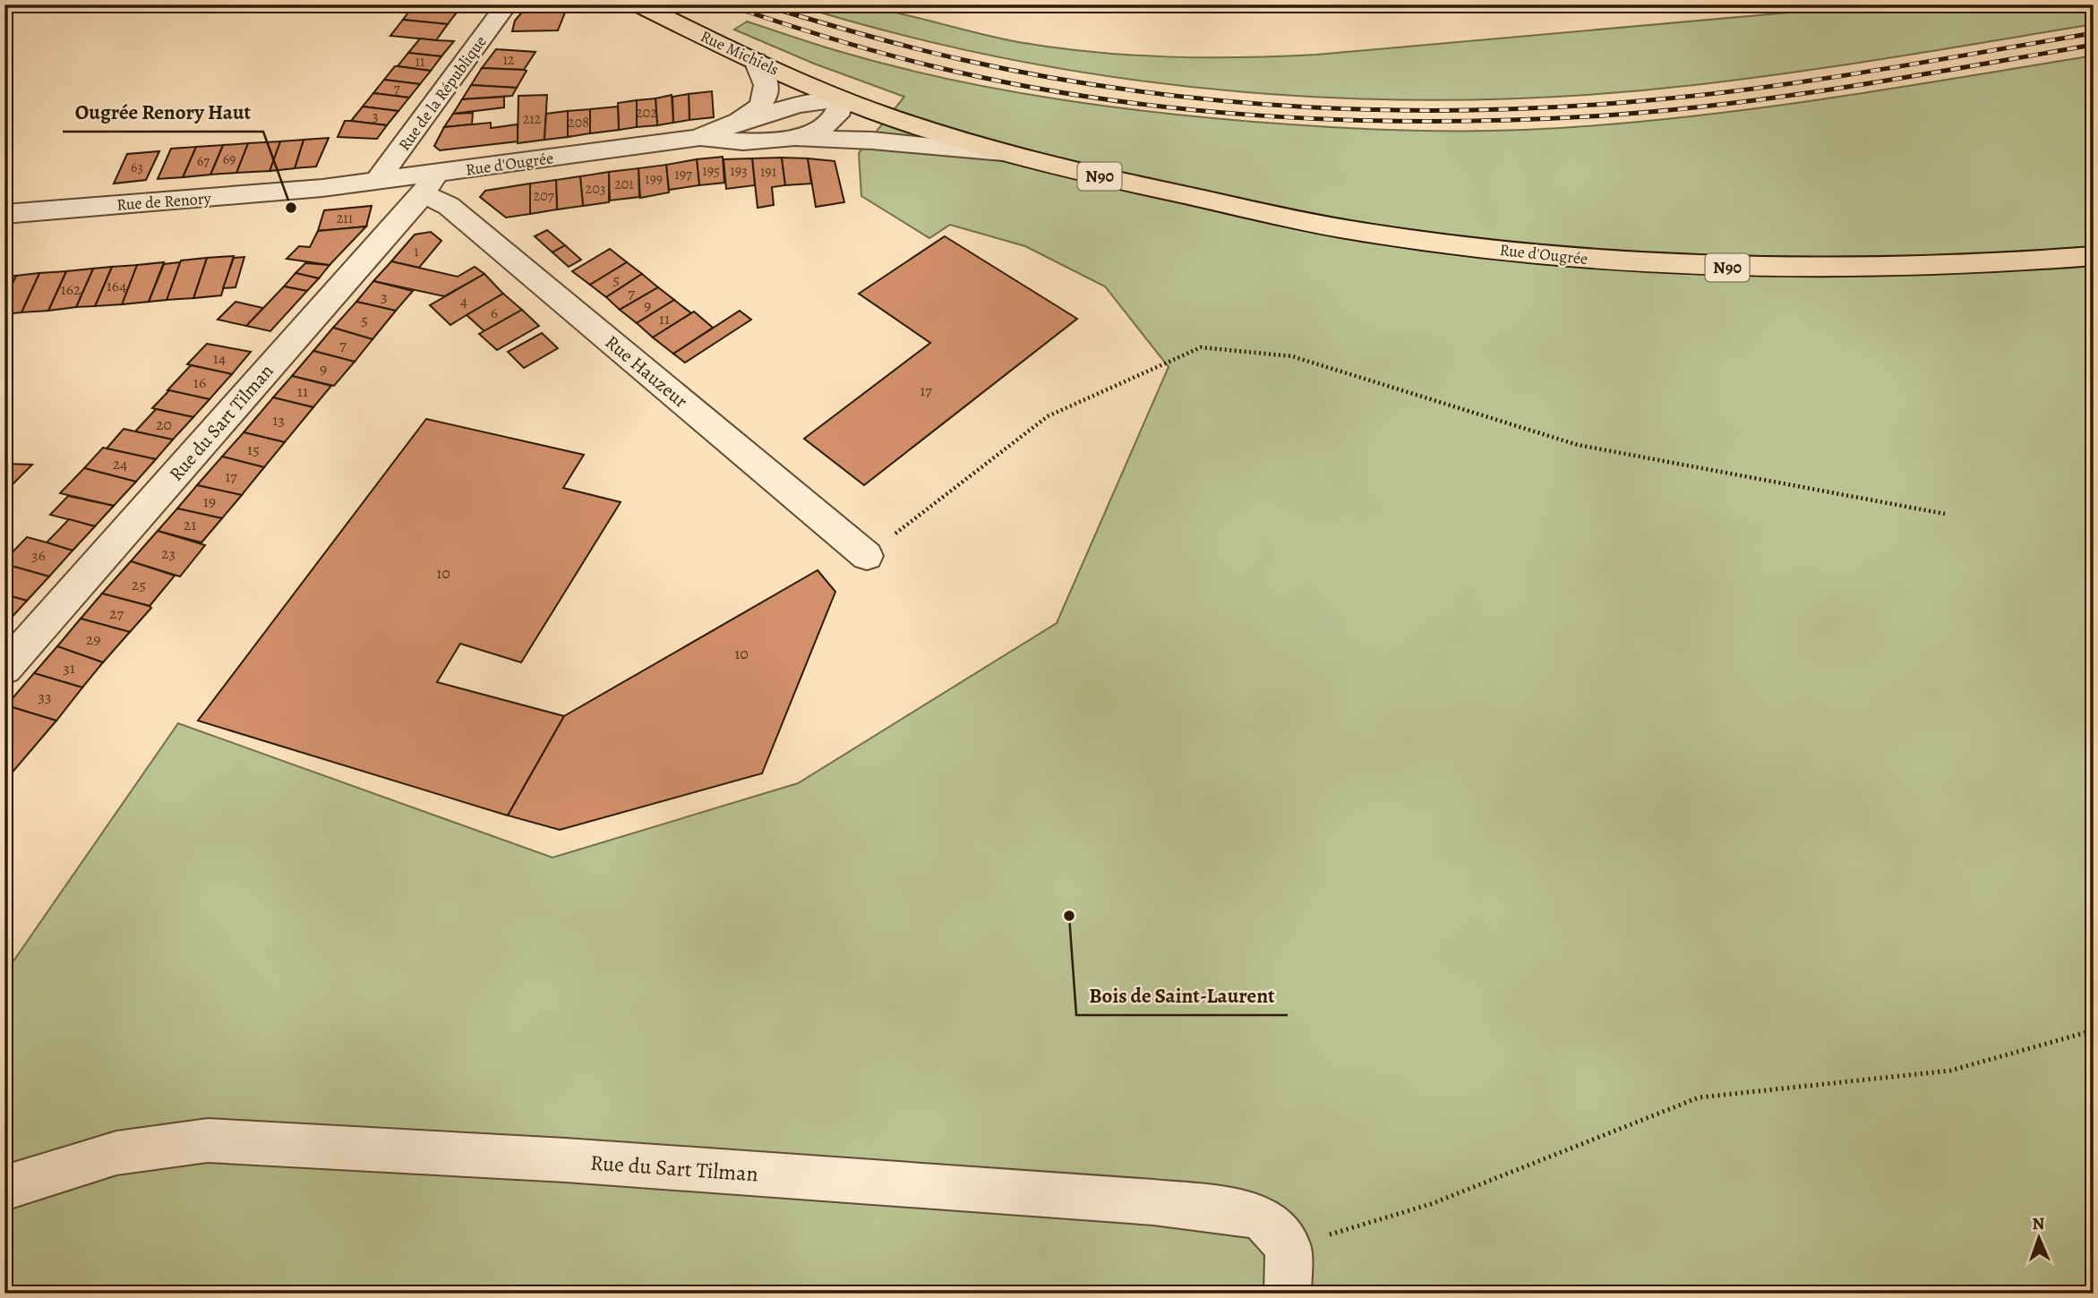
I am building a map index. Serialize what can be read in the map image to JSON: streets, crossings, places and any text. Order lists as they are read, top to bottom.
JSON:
{
  "streets": {
    "main road": ["Rue Michiels", "Rue d'Ougrée", "N90"],
    "street": [
      "Rue de la République",
      "Rue de Renory",
      "Rue Hauzeur",
      "Rue du Sart Tilman"
    ]
  },
  "crossings": [
    ["Rue Michiels", "Rue d'Ougrée"],
    ["Rue de la République", "Rue d'Ougrée"],
    ["Rue d'Ougrée", "Rue de Renory"],
    ["Rue d'Ougrée", "Rue Hauzeur"],
    ["Rue d'Ougrée", "Rue du Sart Tilman"],
    ["Rue Hauzeur", "Rue du Sart Tilman"]
  ],
  "places": ["Ougrée Renory Haut", "Bois de Saint-Laurent"],
  "house_numbers": [
    "12",
    "11",
    "7",
    "202",
    "3",
    "212",
    "208",
    "69",
    "67",
    "63",
    "195",
    "193",
    "191",
    "197",
    "199",
    "201",
    "203",
    "207",
    "211",
    "1",
    "5",
    "164",
    "162",
    "7",
    "3",
    "4",
    "9",
    "6",
    "11",
    "5",
    "7",
    "14",
    "9",
    "16",
    "17",
    "11",
    "13",
    "20",
    "15",
    "24",
    "17",
    "19",
    "21",
    "23",
    "36",
    "10",
    "25",
    "27",
    "29",
    "10",
    "31",
    "33"
  ],
  "north": "top"
}
